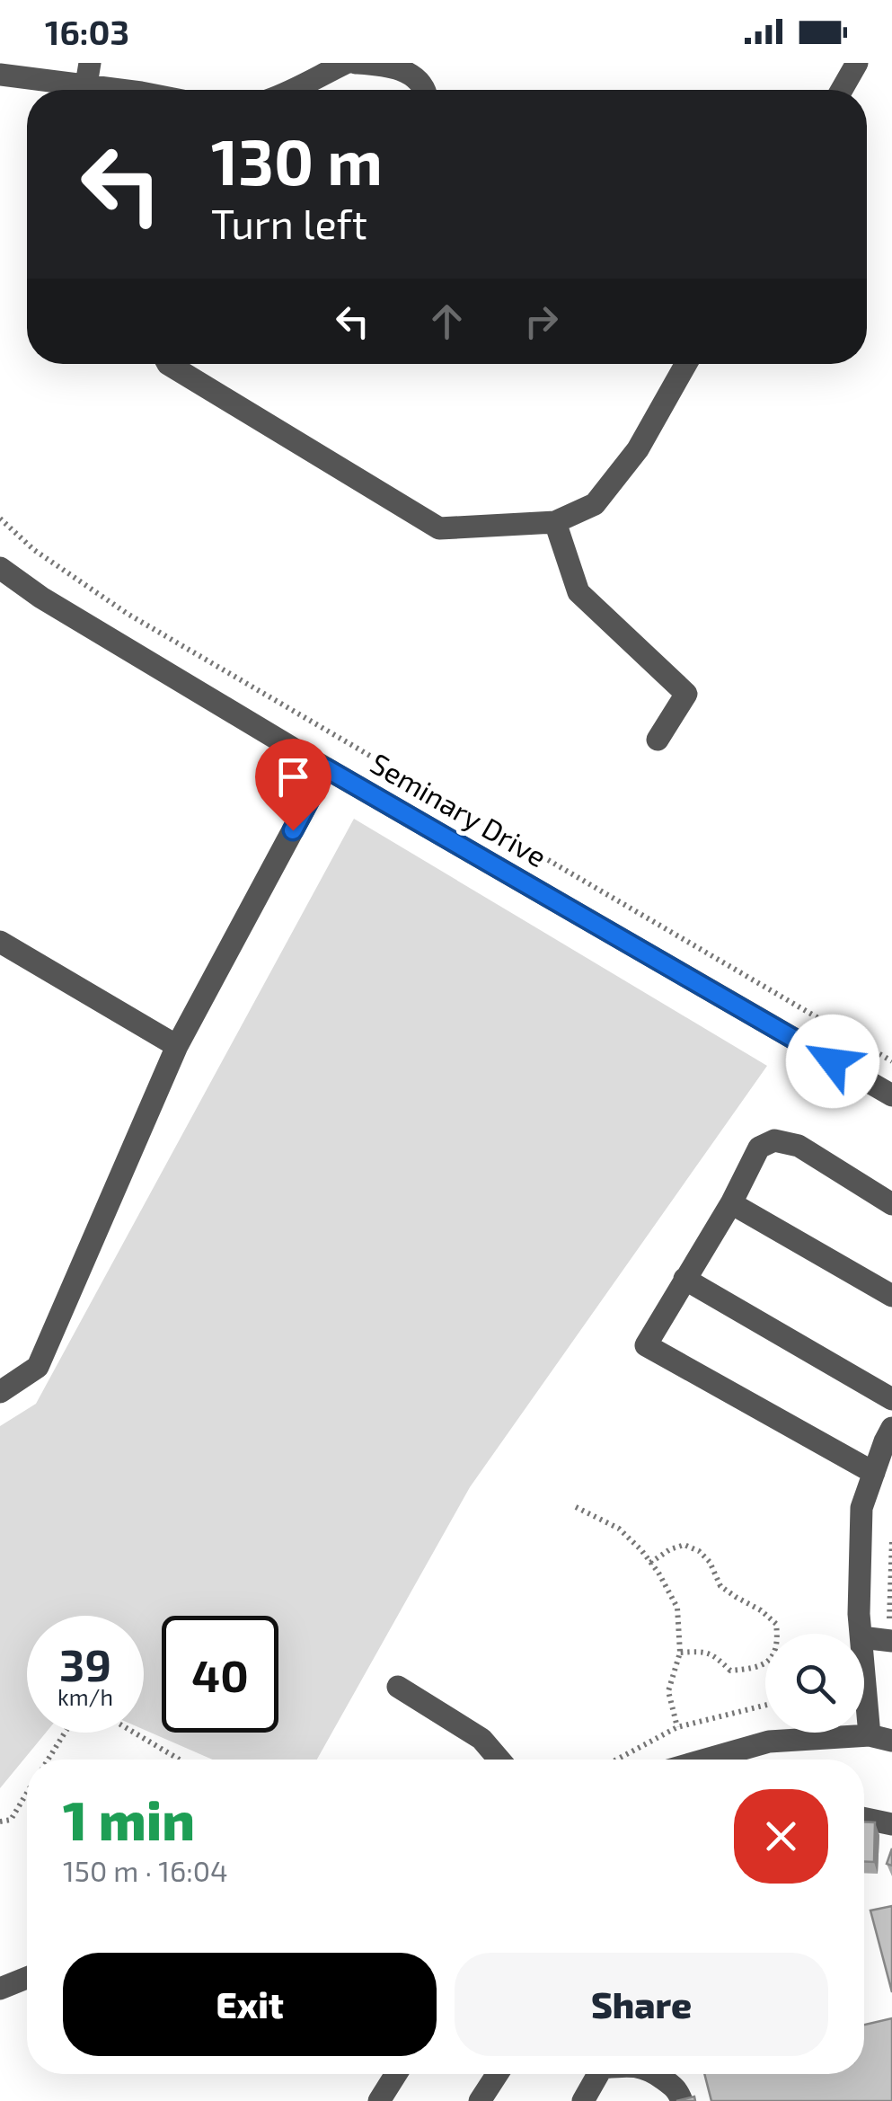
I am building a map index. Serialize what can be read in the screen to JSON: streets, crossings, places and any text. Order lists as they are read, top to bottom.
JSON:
{
  "streets": {
    "street": ["Seminary Drive"]
  },
  "page": {
    "status": "16:03",
    "turn": ["130 m", "Turn left"],
    "speed": "39 km/h",
    "limit": "40",
    "heading": ["1 min", "150 m · 16:04"],
    "buttons": ["Exit", "Share"]
  }
}
